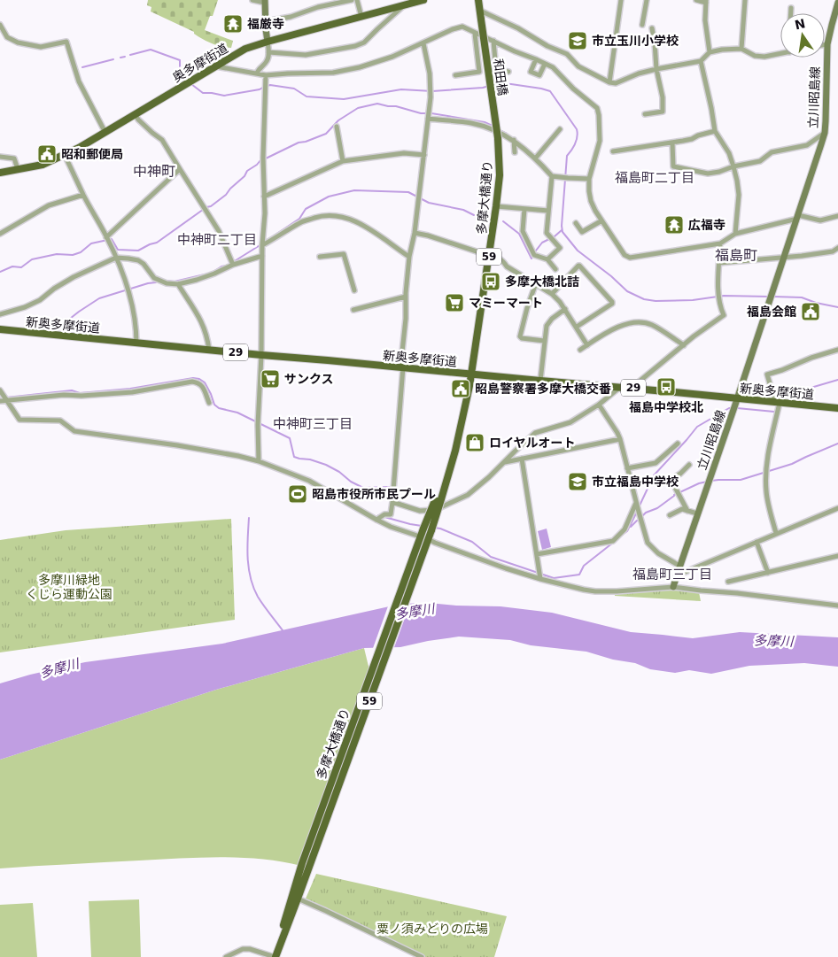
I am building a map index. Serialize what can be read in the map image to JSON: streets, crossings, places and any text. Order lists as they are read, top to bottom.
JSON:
{
  "streets": {
    "main road": [
      "奥多摩街道",
      "和田橋",
      "立川昭島線",
      "多摩大橋通り",
      "59",
      "新奥多摩街道",
      "29"
    ]
  },
  "crossings": [
    ["和田橋", "多摩大橋通り"],
    ["和田橋", "59"],
    ["立川昭島線", "新奥多摩街道"],
    ["多摩大橋通り", "新奥多摩街道"]
  ],
  "districts": [
    "中神町",
    "福島町二丁目",
    "中神町二丁目",
    "福島町",
    "中神町三丁目",
    "福島町三丁目"
  ],
  "water": ["多摩川"],
  "parks": ["多摩川緑地 くじら運動公園", "粟ノ須みどりの広場"],
  "places": {
    "temple": ["福厳寺", "広福寺"],
    "school or university": ["市立玉川小学校", "市立福島中学校"],
    "public building": ["昭和郵便局", "福島会館", "昭島警察署多摩大橋交番"],
    "bus stop": ["多摩大橋北詰", "福島中学校北"],
    "supermarket": ["マミーマート", "サンクス"],
    "shop": ["ロイヤルオート"],
    "sports": ["昭島市役所市民プール"]
  },
  "north": "top"
}
